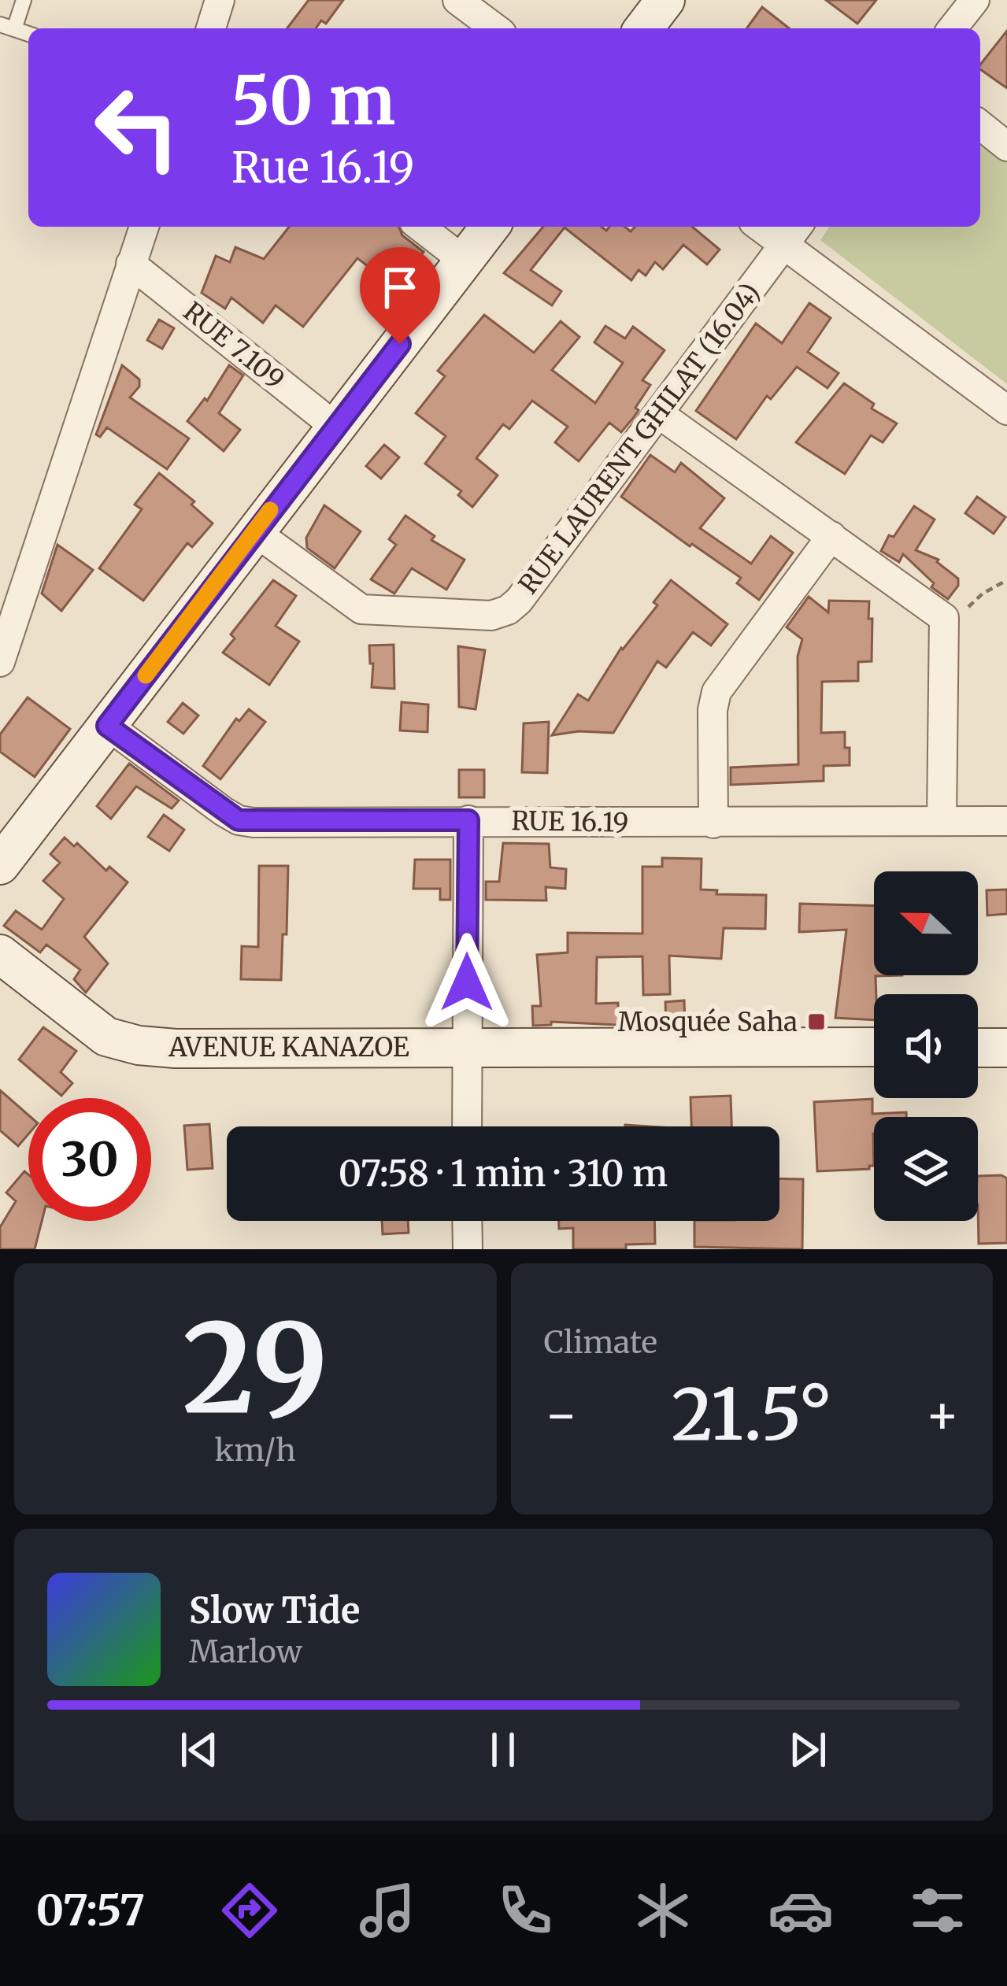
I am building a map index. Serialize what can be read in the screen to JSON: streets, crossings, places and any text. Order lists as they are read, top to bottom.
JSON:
{
  "streets": {
    "street": [
      "RUE 7.109",
      "RUE LAURENT GHILAT (16.04)",
      "RUE 16.19",
      "AVENUE KANAZOE"
    ]
  },
  "places": {
    "transit": ["Mosquée Saha"]
  },
  "north": "left",
  "page": {
    "turn": ["50 m", "Rue 16.19"],
    "limit": "30",
    "trip": "07:58 · 1 min · 310 m",
    "tile": [
      ["29", "km/h"],
      "Climate"
    ],
    "heat": ["−", "21.5°", "+"],
    "song": ["Slow Tide", "Marlow"],
    "tabs": "07:57"
  }
}
